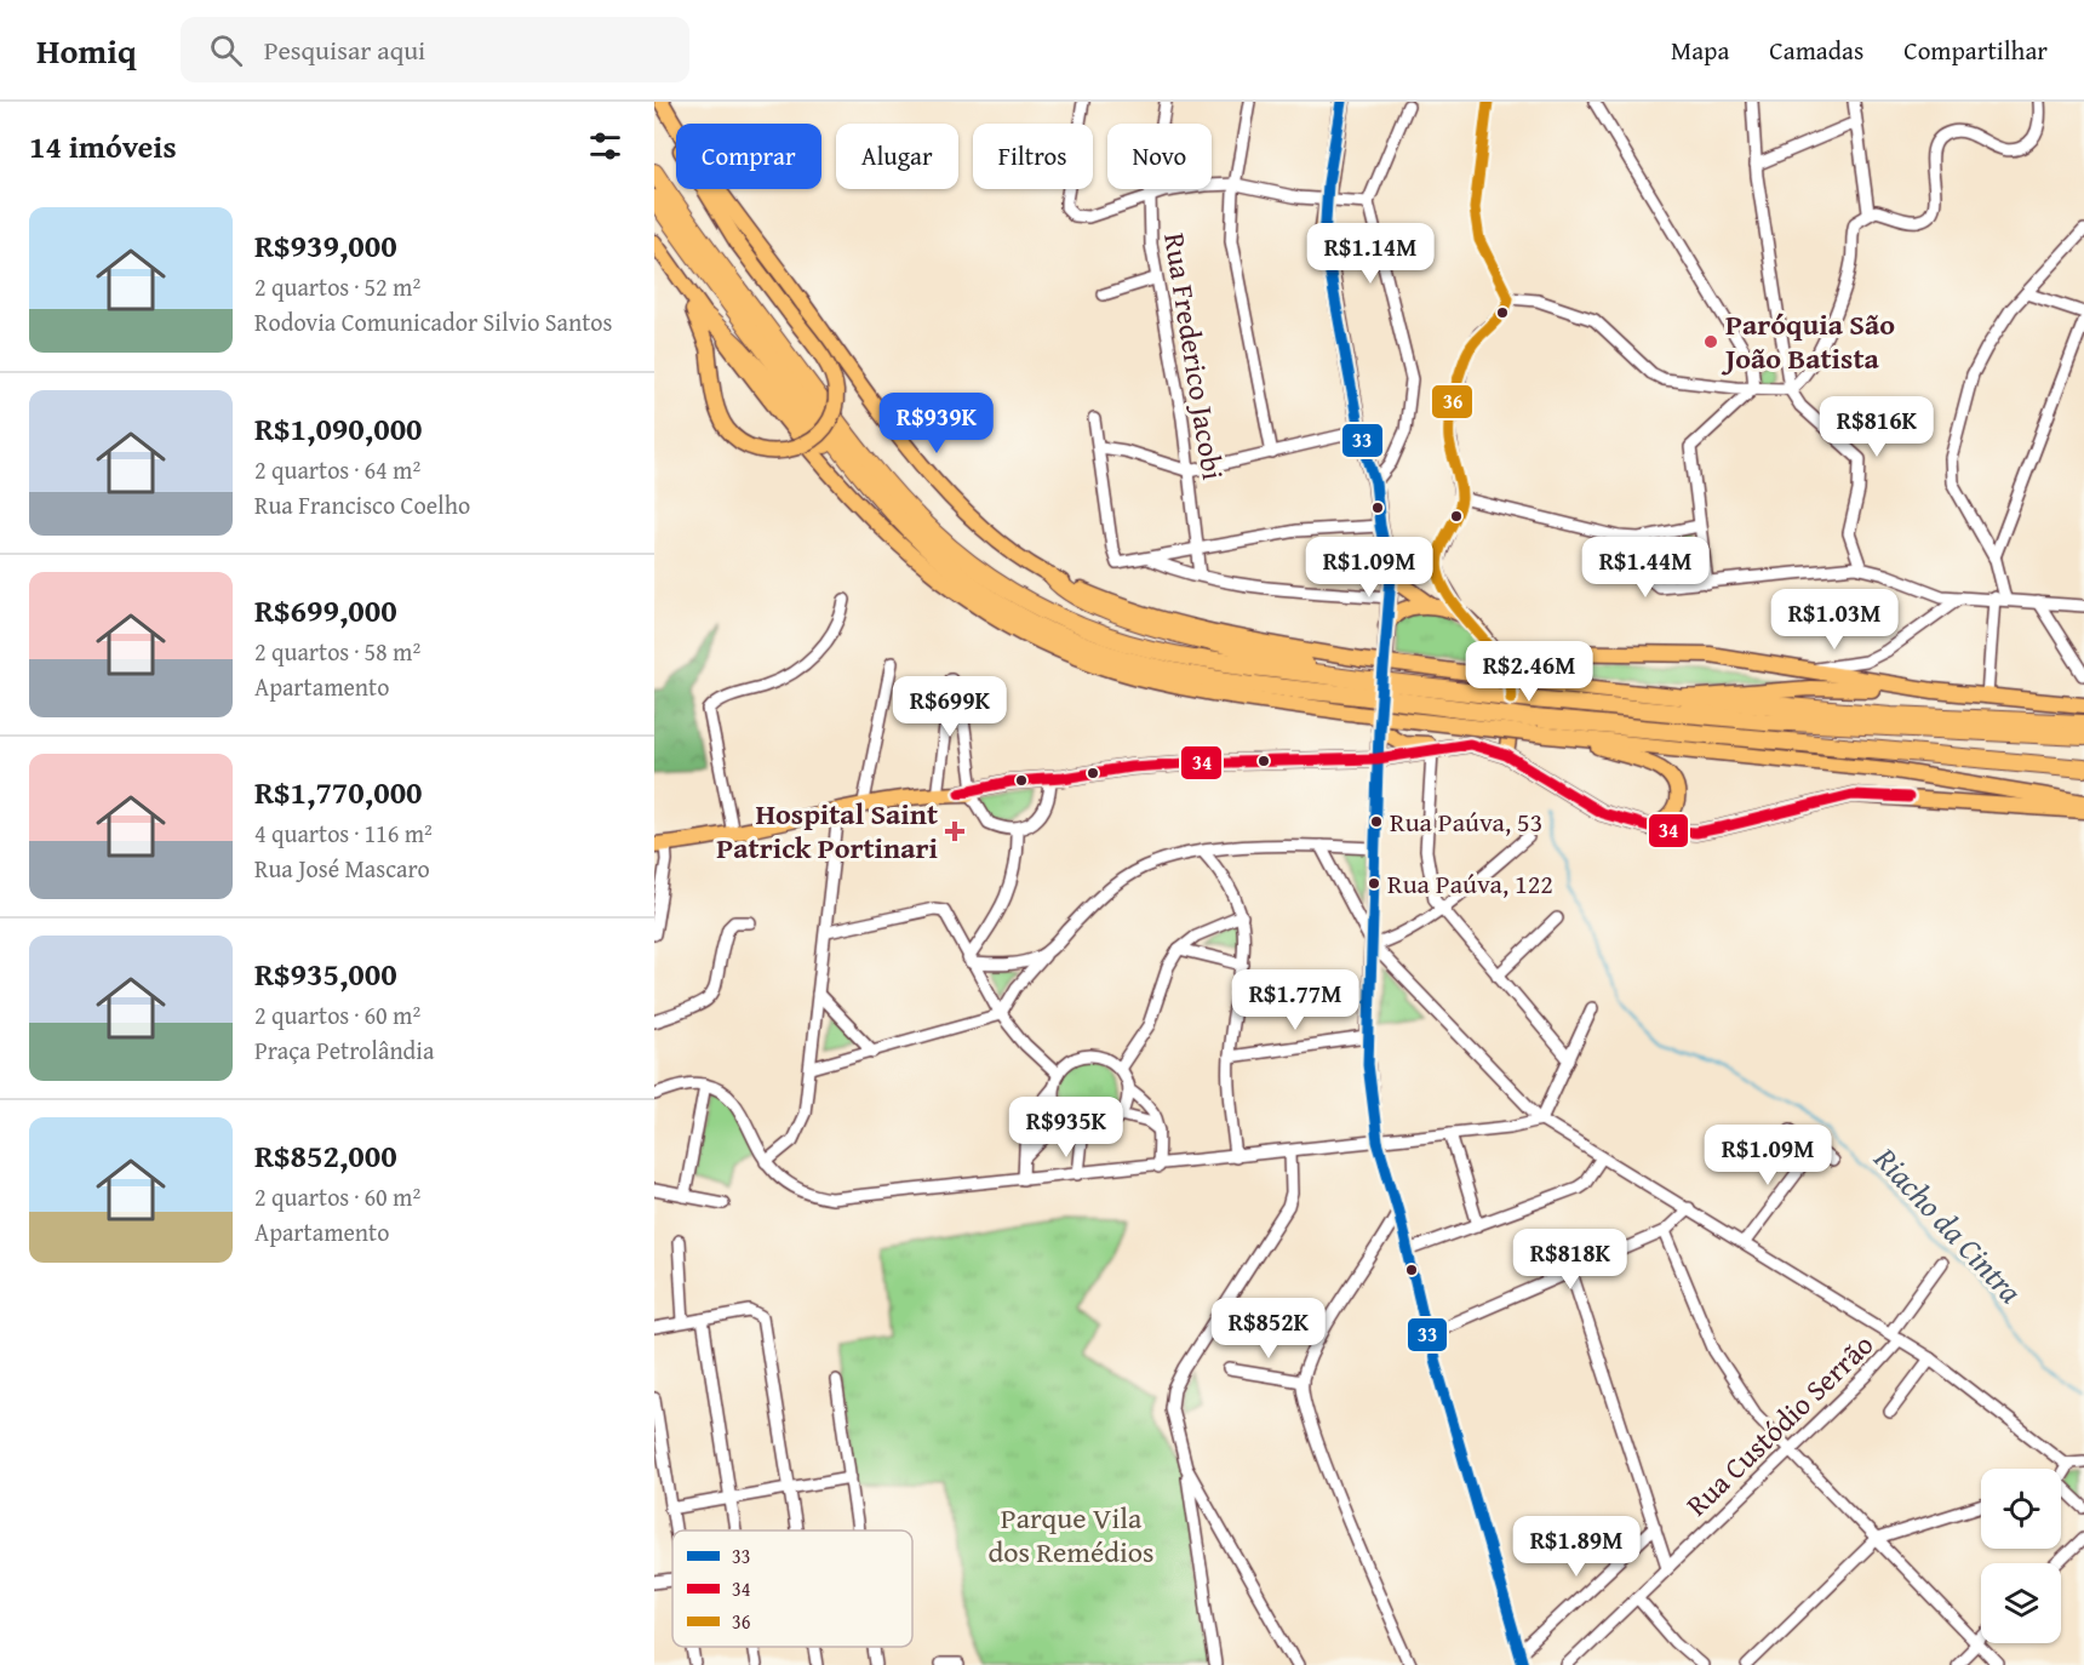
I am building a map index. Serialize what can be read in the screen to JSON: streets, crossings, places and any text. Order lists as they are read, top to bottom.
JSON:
{
  "streets": {
    "street": ["Rua Frederico Jacobi", "Rua Custódio Serrão"]
  },
  "water": ["Riacho da Cintra"],
  "parks": ["Parque Vila dos Remédios"],
  "places": {
    "other": ["Paróquia São João Batista", "Rua Paúva, 53", "Rua Paúva, 122"],
    "health": ["Hospital Saint Patrick Portinari"]
  },
  "lines": ["transit line 33", "transit line 36", "transit line 34"],
  "legend": ["33", "34", "36"],
  "page": {
    "header": "Homiq",
    "search": "Pesquisar aqui",
    "nav": ["Mapa", "Camadas", "Compartilhar"],
    "heading": "14 imóveis",
    "chip": [
      "Comprar",
      "Alugar",
      "Filtros",
      "Novo"
    ],
    "list": [
      {
        "name": "R$939,000",
        "note": "2 quartos · 52 m² · Rodovia Comunicador Silvio Santos"
      },
      {
        "name": "R$1,090,000",
        "note": "2 quartos · 64 m² · Rua Francisco Coelho"
      },
      {
        "name": "R$699,000",
        "note": "2 quartos · 58 m² · Apartamento"
      },
      {
        "name": "R$1,770,000",
        "note": "4 quartos · 116 m² · Rua José Mascaro"
      },
      {
        "name": "R$935,000",
        "note": "2 quartos · 60 m² · Praça Petrolândia"
      },
      {
        "name": "R$852,000",
        "note": "2 quartos · 60 m² · Apartamento"
      }
    ],
    "price": [
      "R$1.14M",
      "R$939K",
      "R$816K",
      "R$1.09M",
      "R$1.44M",
      "R$1.03M",
      "R$2.46M",
      "R$699K",
      "R$1.77M",
      "R$935K",
      "R$1.09M",
      "R$818K",
      "R$852K",
      "R$1.89M"
    ]
  }
}
